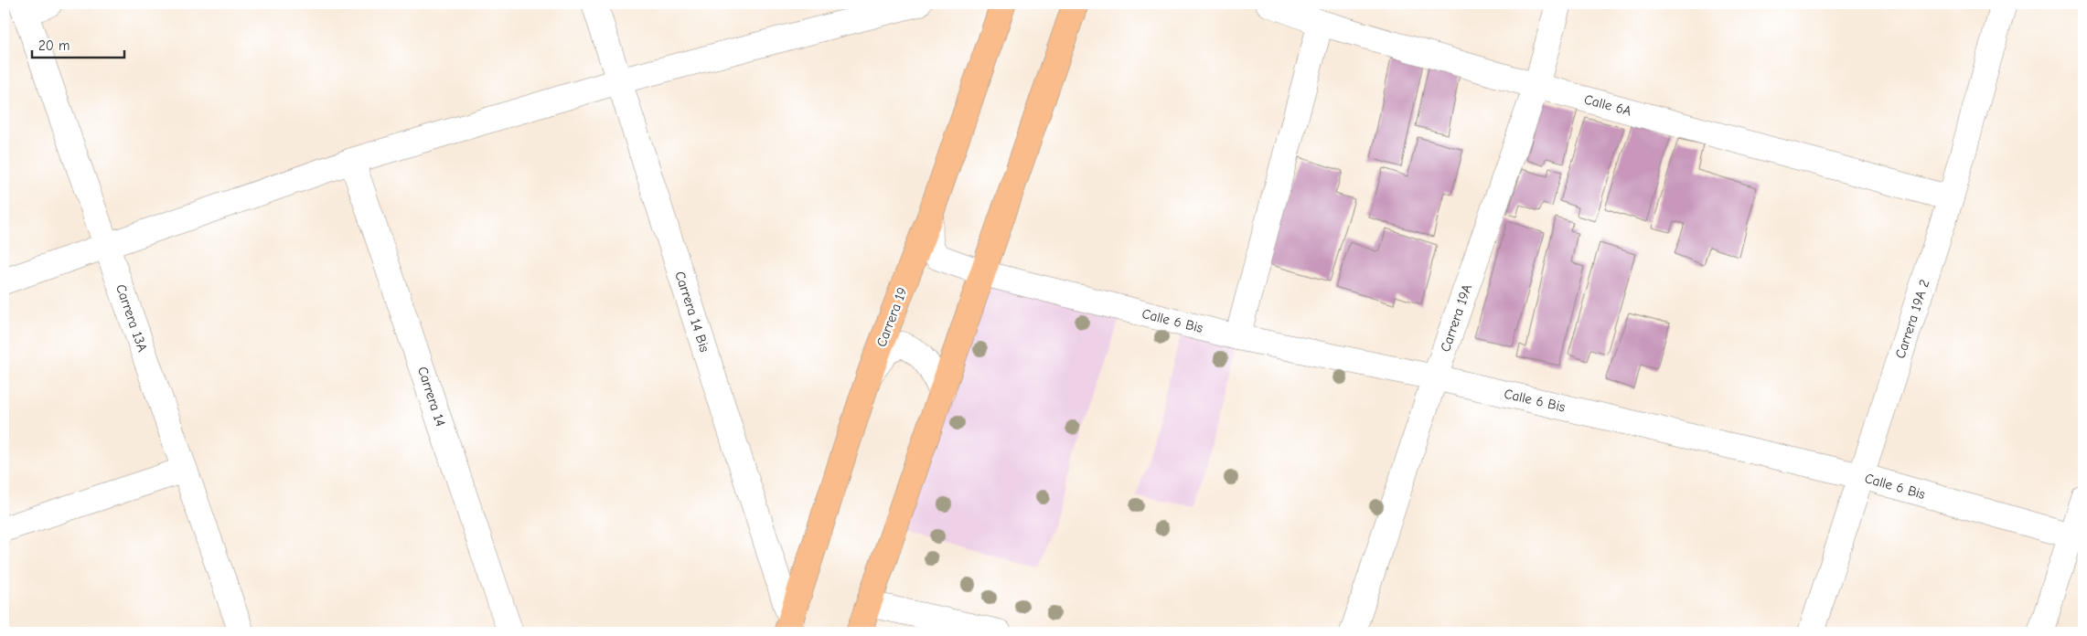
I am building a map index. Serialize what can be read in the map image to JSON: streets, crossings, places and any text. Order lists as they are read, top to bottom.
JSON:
{
  "streets": {
    "highway": ["Carrera 19"],
    "street": [
      "Calle 6A",
      "Carrera 14 Bis",
      "Carrera 13A",
      "Carrera 19A",
      "Carrera 19A 2",
      "Calle 6 Bis",
      "Carrera 14"
    ]
  },
  "crossings": [
    ["Calle 6A", "Carrera 19A"],
    ["Calle 6A", "Carrera 19A 2"],
    ["Carrera 14 Bis", "Carrera 19"],
    ["Carrera 19", "Calle 6 Bis"],
    ["Carrera 19A", "Calle 6 Bis"],
    ["Carrera 19A 2", "Calle 6 Bis"]
  ],
  "scale_bar": "20 m"
}
